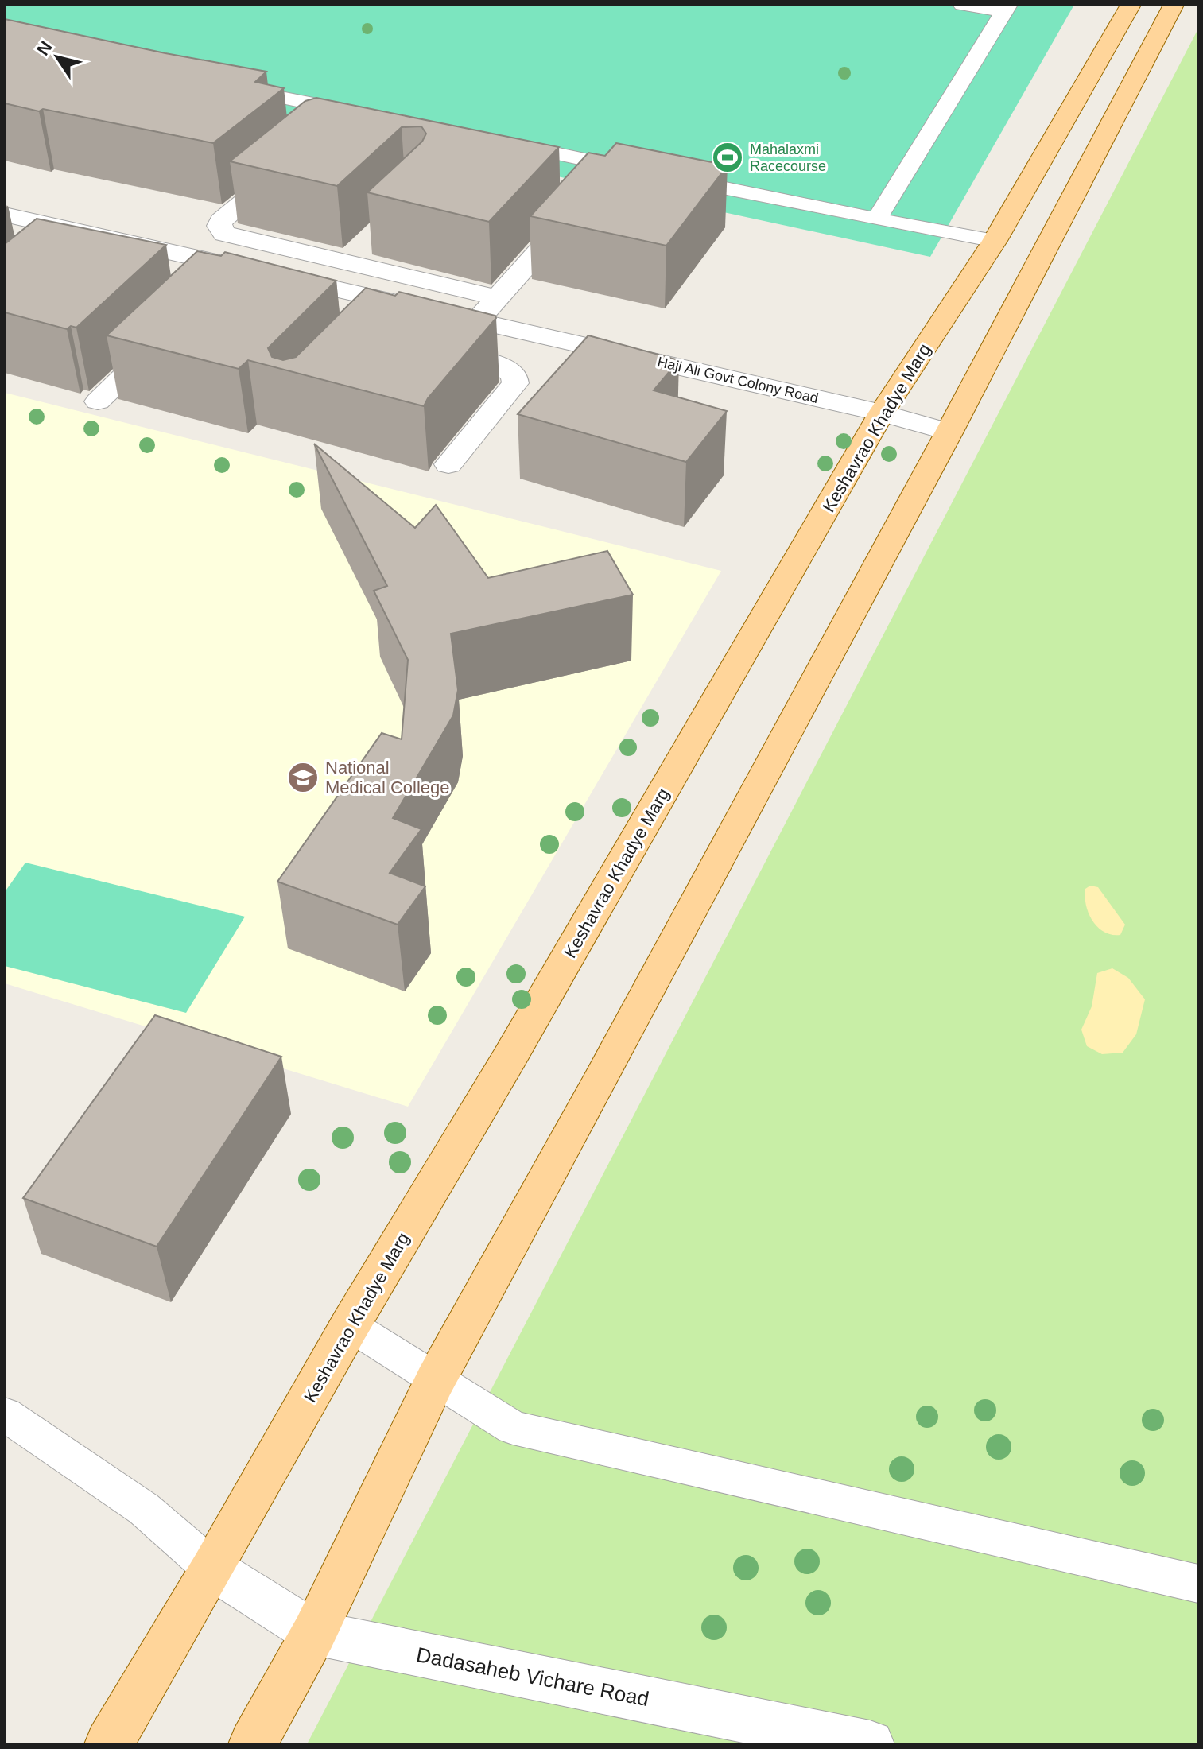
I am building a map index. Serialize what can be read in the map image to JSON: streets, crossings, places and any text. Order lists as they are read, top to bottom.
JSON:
{
  "streets": {
    "main road": ["Keshavrao Khadye Marg"],
    "street": ["Haji Ali Govt Colony Road", "Dadasaheb Vichare Road"]
  },
  "crossings": [
    ["Haji Ali Govt Colony Road", "Keshavrao Khadye Marg"],
    ["Keshavrao Khadye Marg", "Dadasaheb Vichare Road"]
  ],
  "places": {
    "sports": ["Mahalaxmi Racecourse"],
    "school or university": ["National Medical College"]
  },
  "north": "top left"
}
